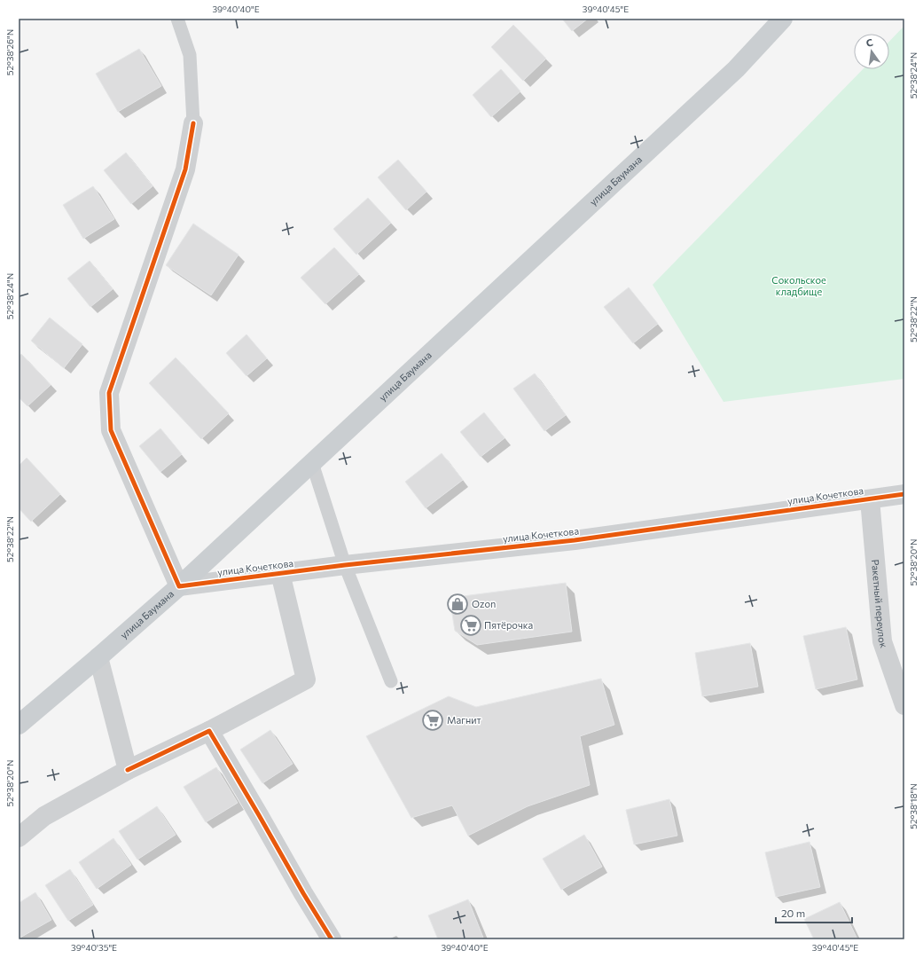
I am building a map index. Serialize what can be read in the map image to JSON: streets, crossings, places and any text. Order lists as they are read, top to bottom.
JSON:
{
  "streets": {
    "main road": ["улица Баумана"],
    "street": ["улица Кочеткова", "Ракетный переулок"]
  },
  "crossings": [
    ["улица Баумана", "улица Кочеткова"],
    ["улица Кочеткова", "Ракетный переулок"]
  ],
  "parks": ["Сокольское кладбище"],
  "places": {
    "shop": ["Ozon"],
    "supermarket": ["Пятёрочка", "Магнит"]
  },
  "scale_bar": "20 m",
  "north": "top",
  "coordinates": [
    "39°40'40\"E",
    "39°40'45\"E",
    "52°38'26\"N",
    "52°38'24\"N",
    "52°38'22\"N",
    "52°38'20\"N",
    "52°38'18\"N",
    "39°40'35\"E"
  ]
}
